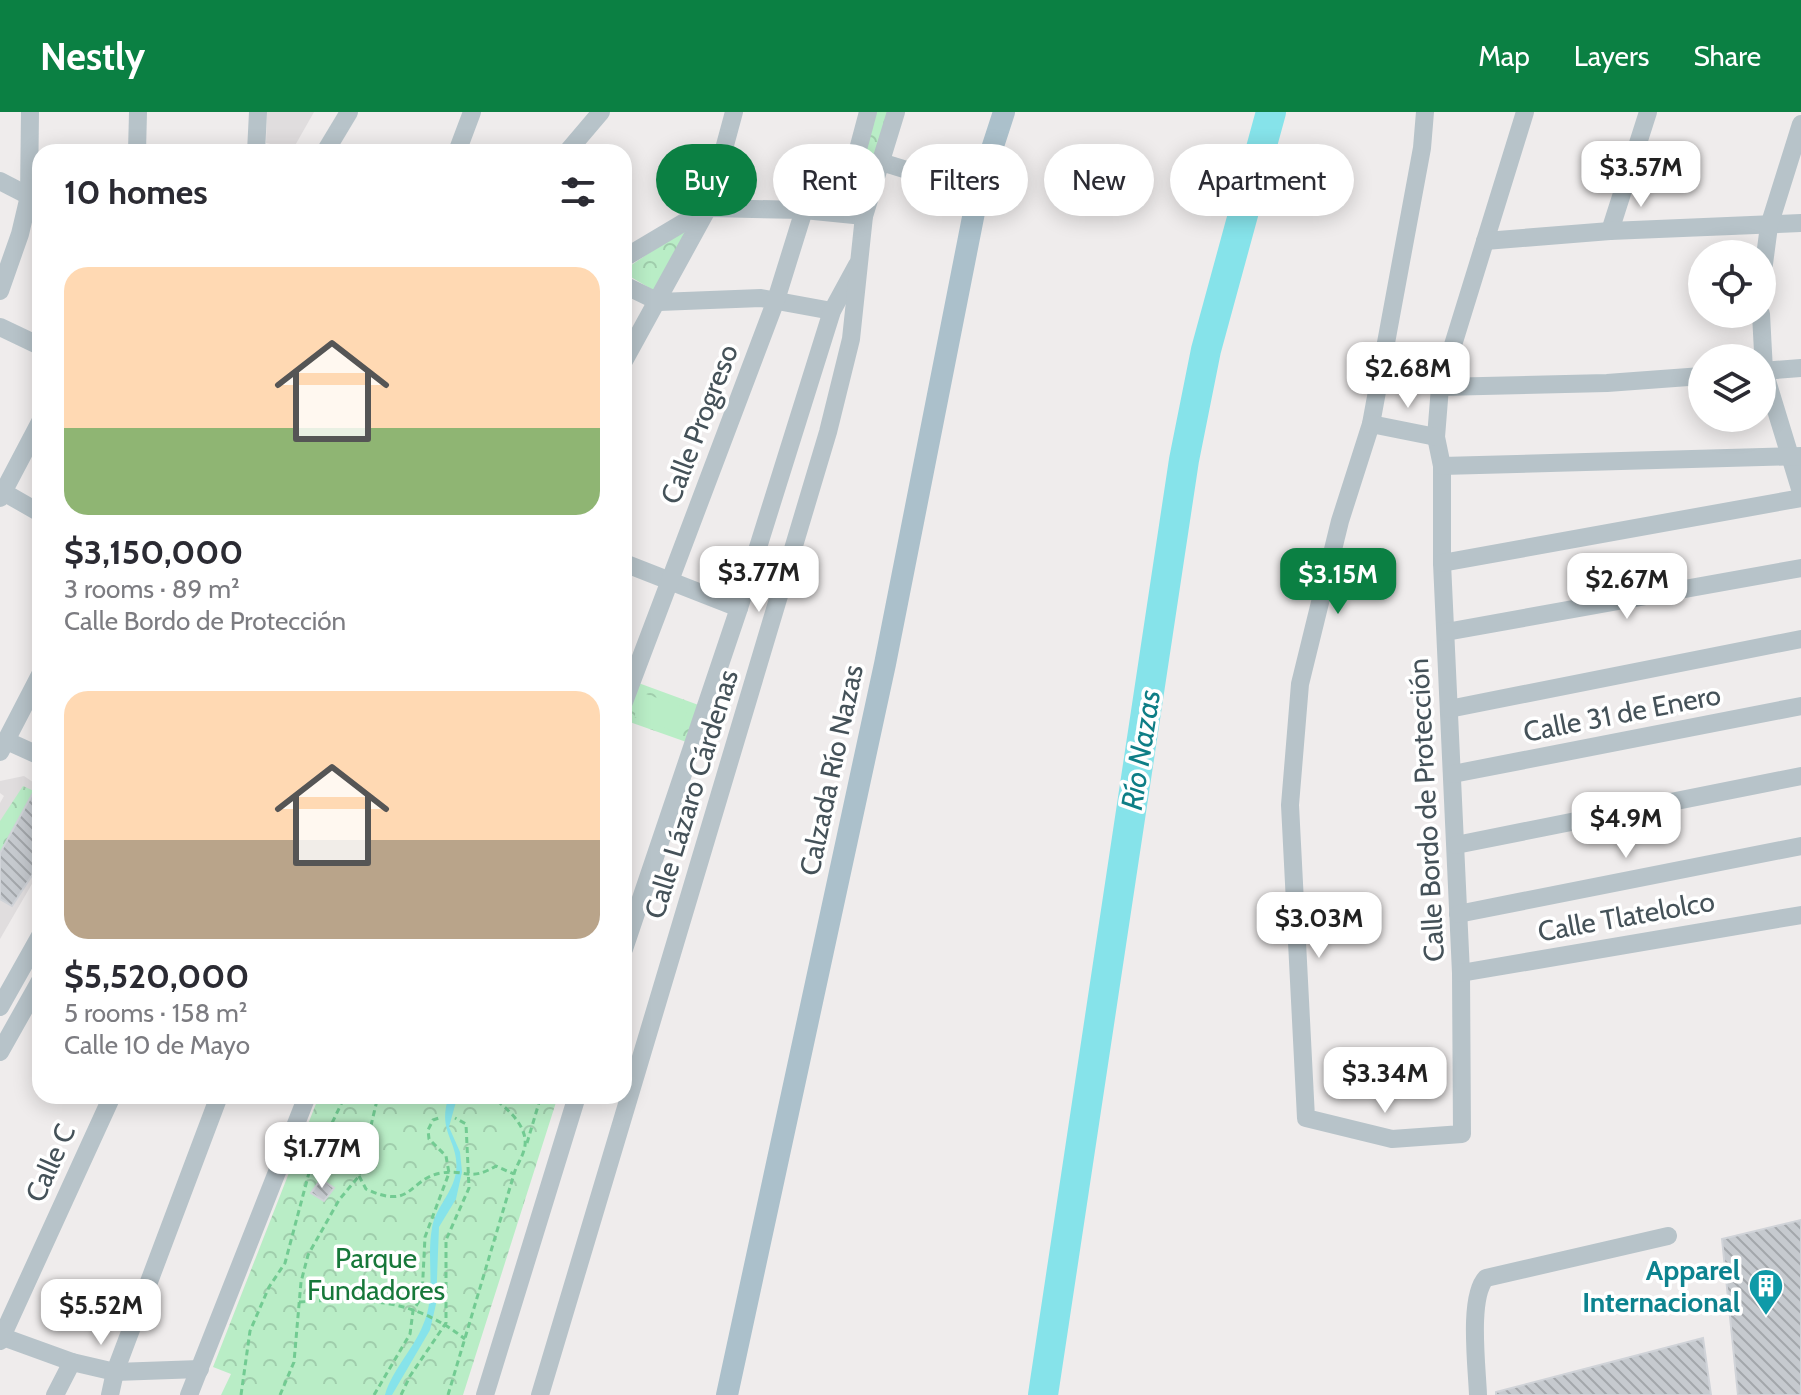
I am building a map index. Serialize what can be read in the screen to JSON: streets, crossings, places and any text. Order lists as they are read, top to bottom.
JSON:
{
  "streets": {
    "main road": ["Calzada Río Nazas"],
    "street": [
      "Calle Progreso",
      "Calle 31 de Enero",
      "Calle Lázaro Cárdenas",
      "Calle Bordo de Protección",
      "Calle Tlatelolco",
      "Calle C"
    ]
  },
  "crossings": [
    ["Calle 31 de Enero", "Calle Bordo de Protección"],
    ["Calle Bordo de Protección", "Calle Tlatelolco"]
  ],
  "water": ["Río Nazas"],
  "parks": ["Parque Fundadores"],
  "places": {
    "building": ["Apparel Internacional"]
  },
  "page": {
    "header": "Nestly",
    "nav": ["Map", "Layers", "Share"],
    "price": [
      "$3.57M",
      "$2.68M",
      "$3.77M",
      "$3.15M",
      "$2.67M",
      "$4.9M",
      "$3.03M",
      "$3.34M",
      "$1.77M",
      "$5.52M"
    ],
    "chip": [
      "Buy",
      "Rent",
      "Filters",
      "New",
      "Apartment"
    ],
    "heading": "10 homes",
    "list": [
      {
        "name": "$3,150,000",
        "note": "3 rooms · 89 m² · Calle Bordo de Protección"
      },
      {
        "name": "$5,520,000",
        "note": "5 rooms · 158 m² · Calle 10 de Mayo"
      }
    ]
  }
}
